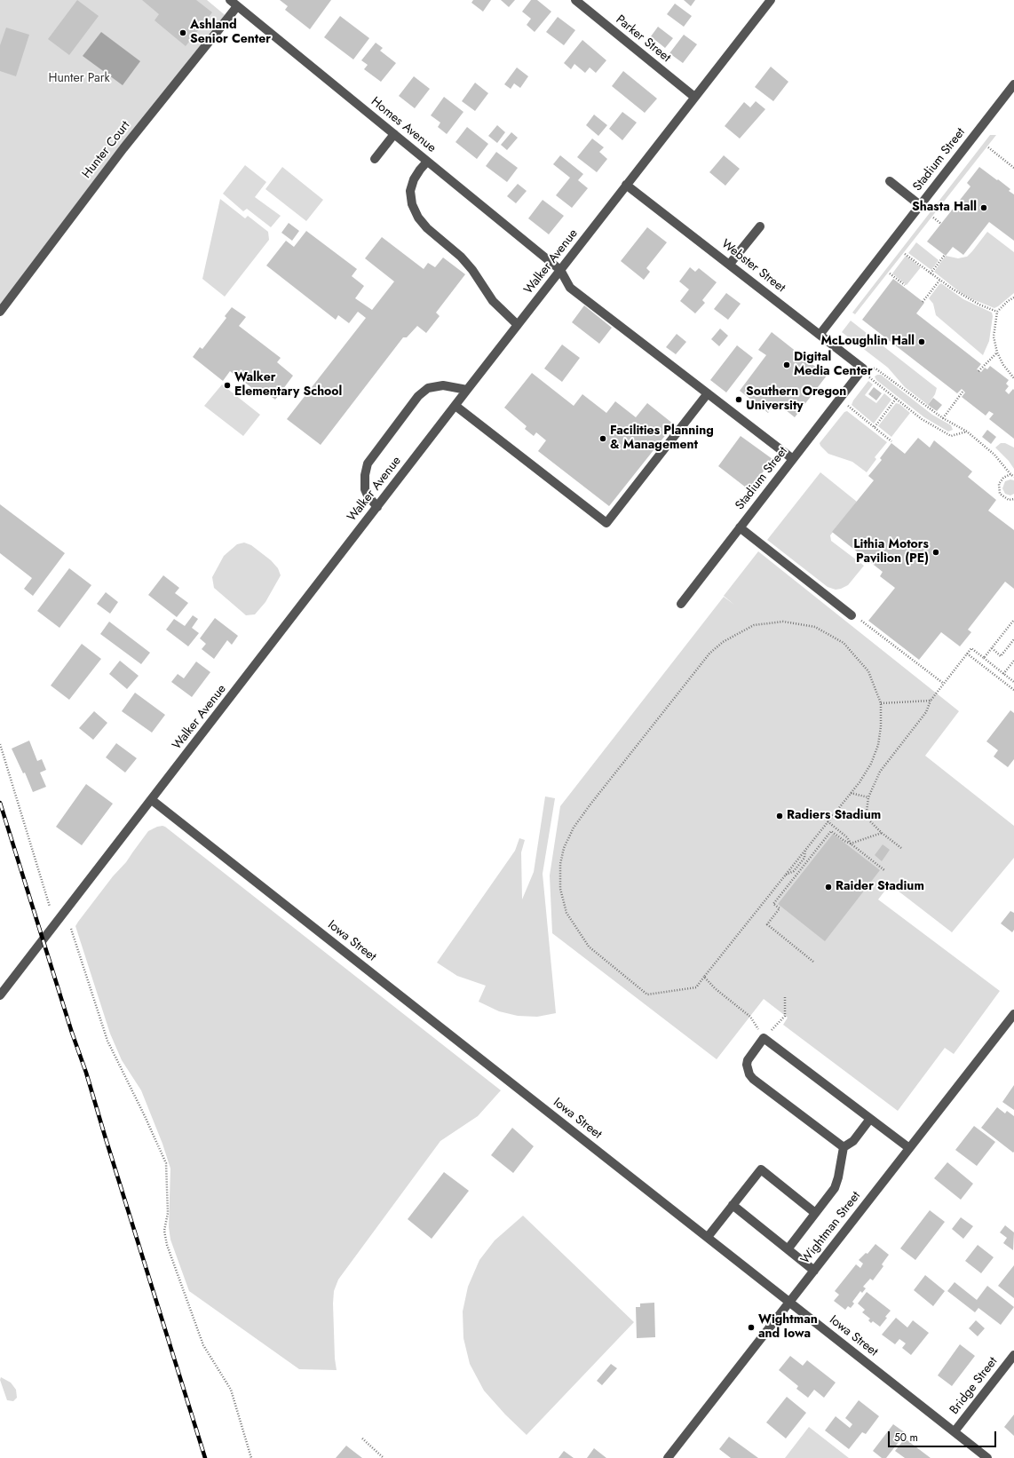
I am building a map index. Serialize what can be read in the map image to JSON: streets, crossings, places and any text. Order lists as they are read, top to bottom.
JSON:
{
  "streets": {
    "street": [
      "Parker Street",
      "Homes Avenue",
      "Hunter Court",
      "Stadium Street",
      "Walker Avenue",
      "Webster Street",
      "Iowa Street",
      "Wightman Street",
      "Bridge Street"
    ]
  },
  "crossings": [
    ["Parker Street", "Walker Avenue"],
    ["Homes Avenue", "Hunter Court"],
    ["Homes Avenue", "Walker Avenue"],
    ["Stadium Street", "Webster Street"],
    ["Walker Avenue", "Webster Street"],
    ["Walker Avenue", "Iowa Street"],
    ["Iowa Street", "Wightman Street"],
    ["Iowa Street", "Bridge Street"]
  ],
  "parks": ["Hunter Park"],
  "places": [
    "Ashland Senior Center",
    "Shasta Hall",
    "McLoughlin Hall",
    "Digital Media Center",
    "Walker Elementary School",
    "Southern Oregon University",
    "Facilities Planning & Management",
    "Lithia Motors Pavilion (PE)",
    "Radiers Stadium",
    "Raider Stadium",
    "Wightman and Iowa"
  ],
  "scale_bar": "50 m"
}
